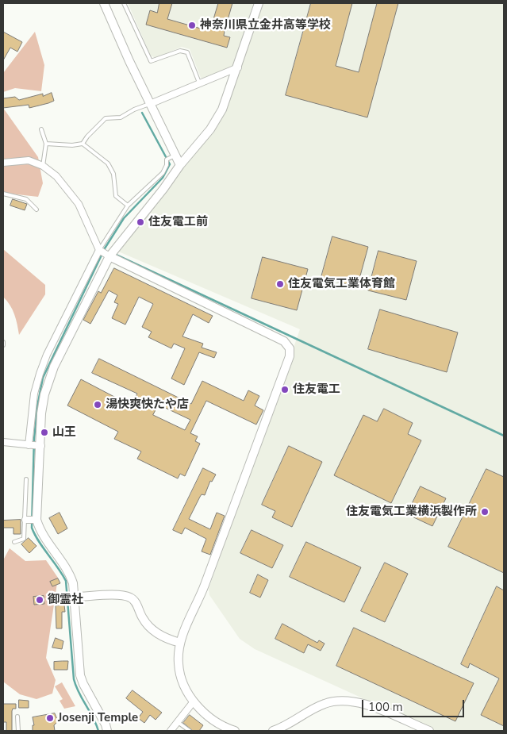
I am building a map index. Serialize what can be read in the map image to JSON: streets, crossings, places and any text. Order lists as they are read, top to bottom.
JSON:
{
  "places": [
    "神奈川県立金井高等学校",
    "住友電工前",
    "住友電気工業体育館",
    "住友電工",
    "湯快爽快たや店",
    "山王",
    "住友電気工業横浜製作所",
    "御霊社",
    "Josenji Temple"
  ],
  "scale_bar": "100 m"
}
